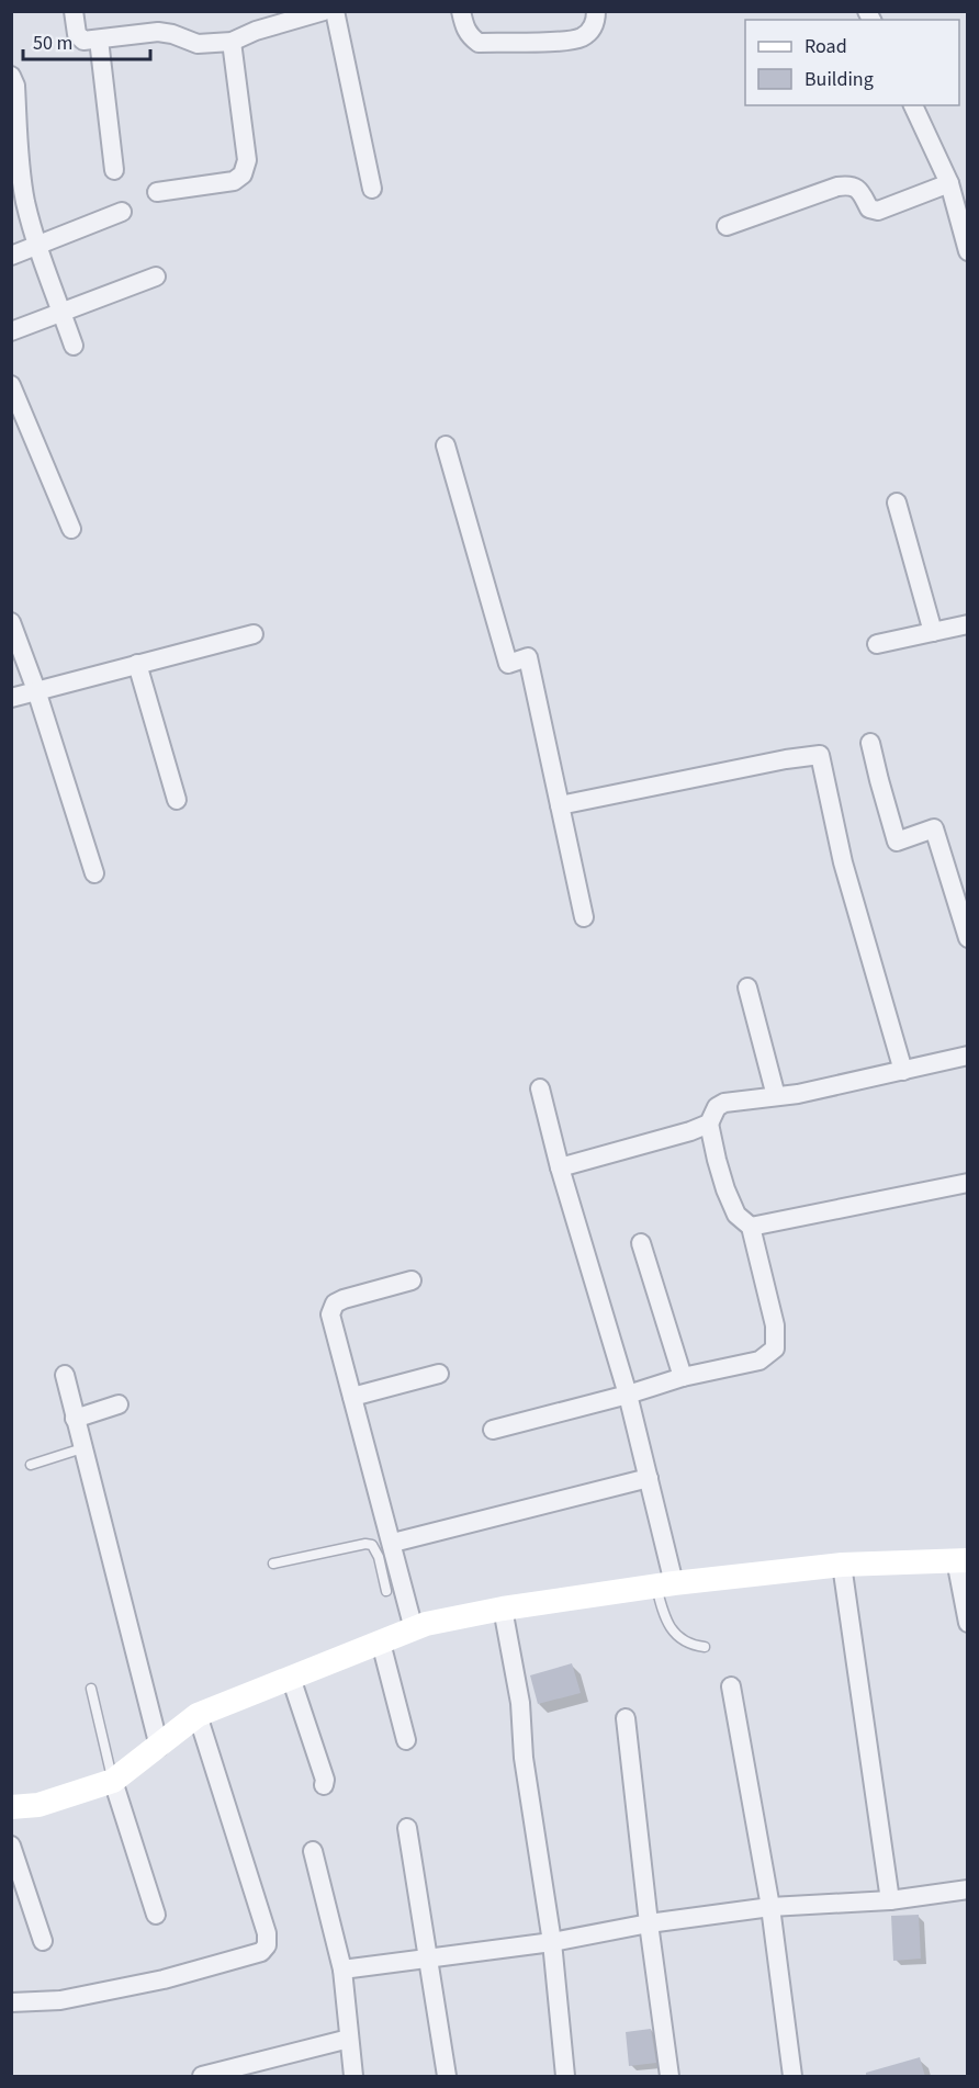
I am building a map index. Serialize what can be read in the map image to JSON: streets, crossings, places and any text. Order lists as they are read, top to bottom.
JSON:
{
  "legend": ["Road", "Building"],
  "scale_bar": "50 m"
}
